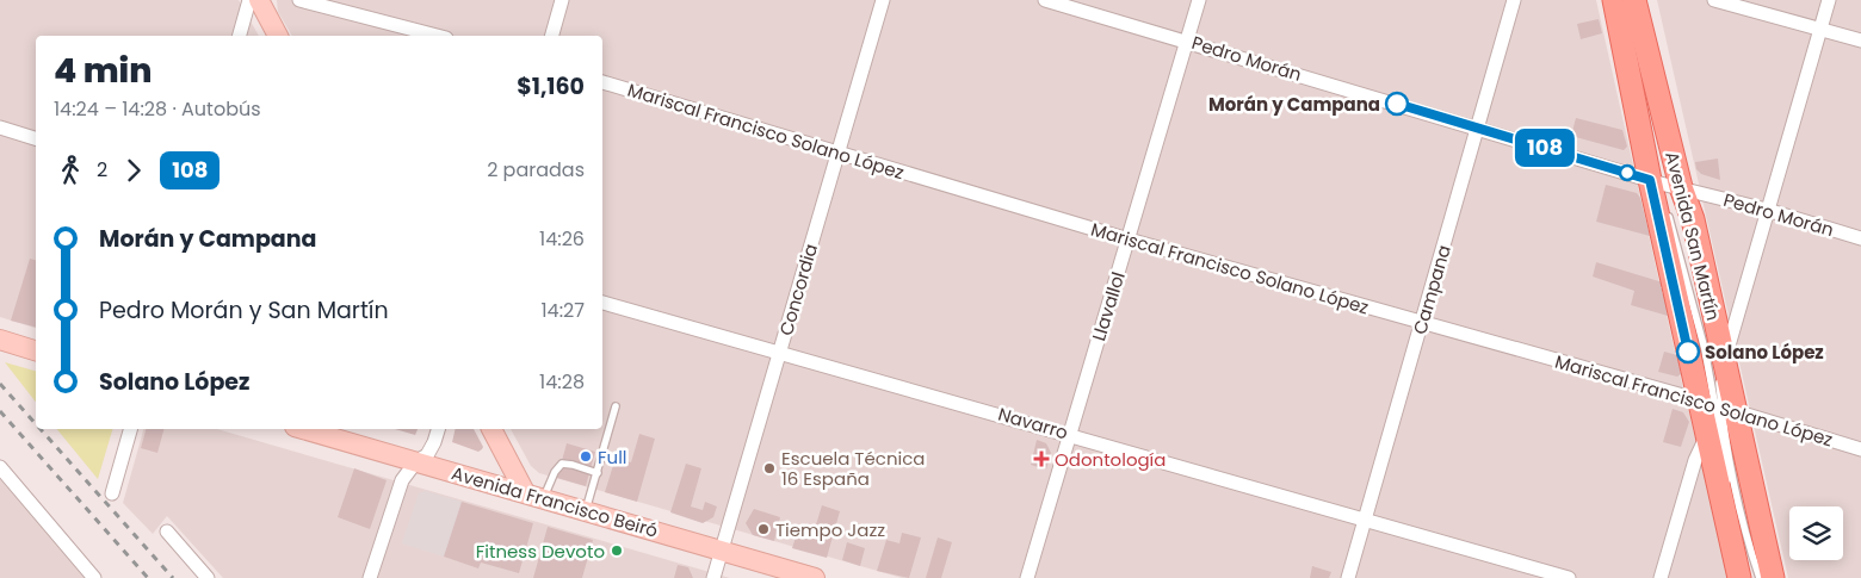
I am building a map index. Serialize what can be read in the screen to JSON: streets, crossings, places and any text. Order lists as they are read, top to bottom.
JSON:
{
  "streets": {
    "main road": ["Avenida San Martín", "Avenida Francisco Beiró"],
    "street": [
      "Pedro Morán",
      "Mariscal Francisco Solano López",
      "Concordia",
      "Campana",
      "Llavallol",
      "Navarro"
    ]
  },
  "crossings": [
    ["Pedro Morán", "Avenida San Martín"],
    ["Pedro Morán", "Campana"],
    ["Pedro Morán", "Llavallol"],
    ["Mariscal Francisco Solano López", "Avenida San Martín"],
    ["Mariscal Francisco Solano López", "Concordia"],
    ["Mariscal Francisco Solano López", "Campana"],
    ["Mariscal Francisco Solano López", "Llavallol"],
    ["Concordia", "Navarro"],
    ["Concordia", "Avenida Francisco Beiró"],
    ["Campana", "Navarro"],
    ["Llavallol", "Navarro"]
  ],
  "places": {
    "other": [
      "Morán y Campana",
      "Solano López",
      "Full",
      "Escuela Técnica 16 España",
      "Tiempo Jazz",
      "Fitness Devoto"
    ],
    "health": ["Odontología"]
  },
  "lines": ["bus line 108"],
  "page": {
    "on_map": "108",
    "heading": ["4 min", "14:24 – 14:28 · Autobús", "$1,160"],
    "legs": ["2", "108", "2 paradas"],
    "list": [
      {
        "name": "Morán y Campana",
        "value": "14:26"
      },
      {
        "name": "Pedro Morán y San Martín",
        "value": "14:27"
      },
      {
        "name": "Solano López",
        "value": "14:28"
      }
    ]
  }
}
